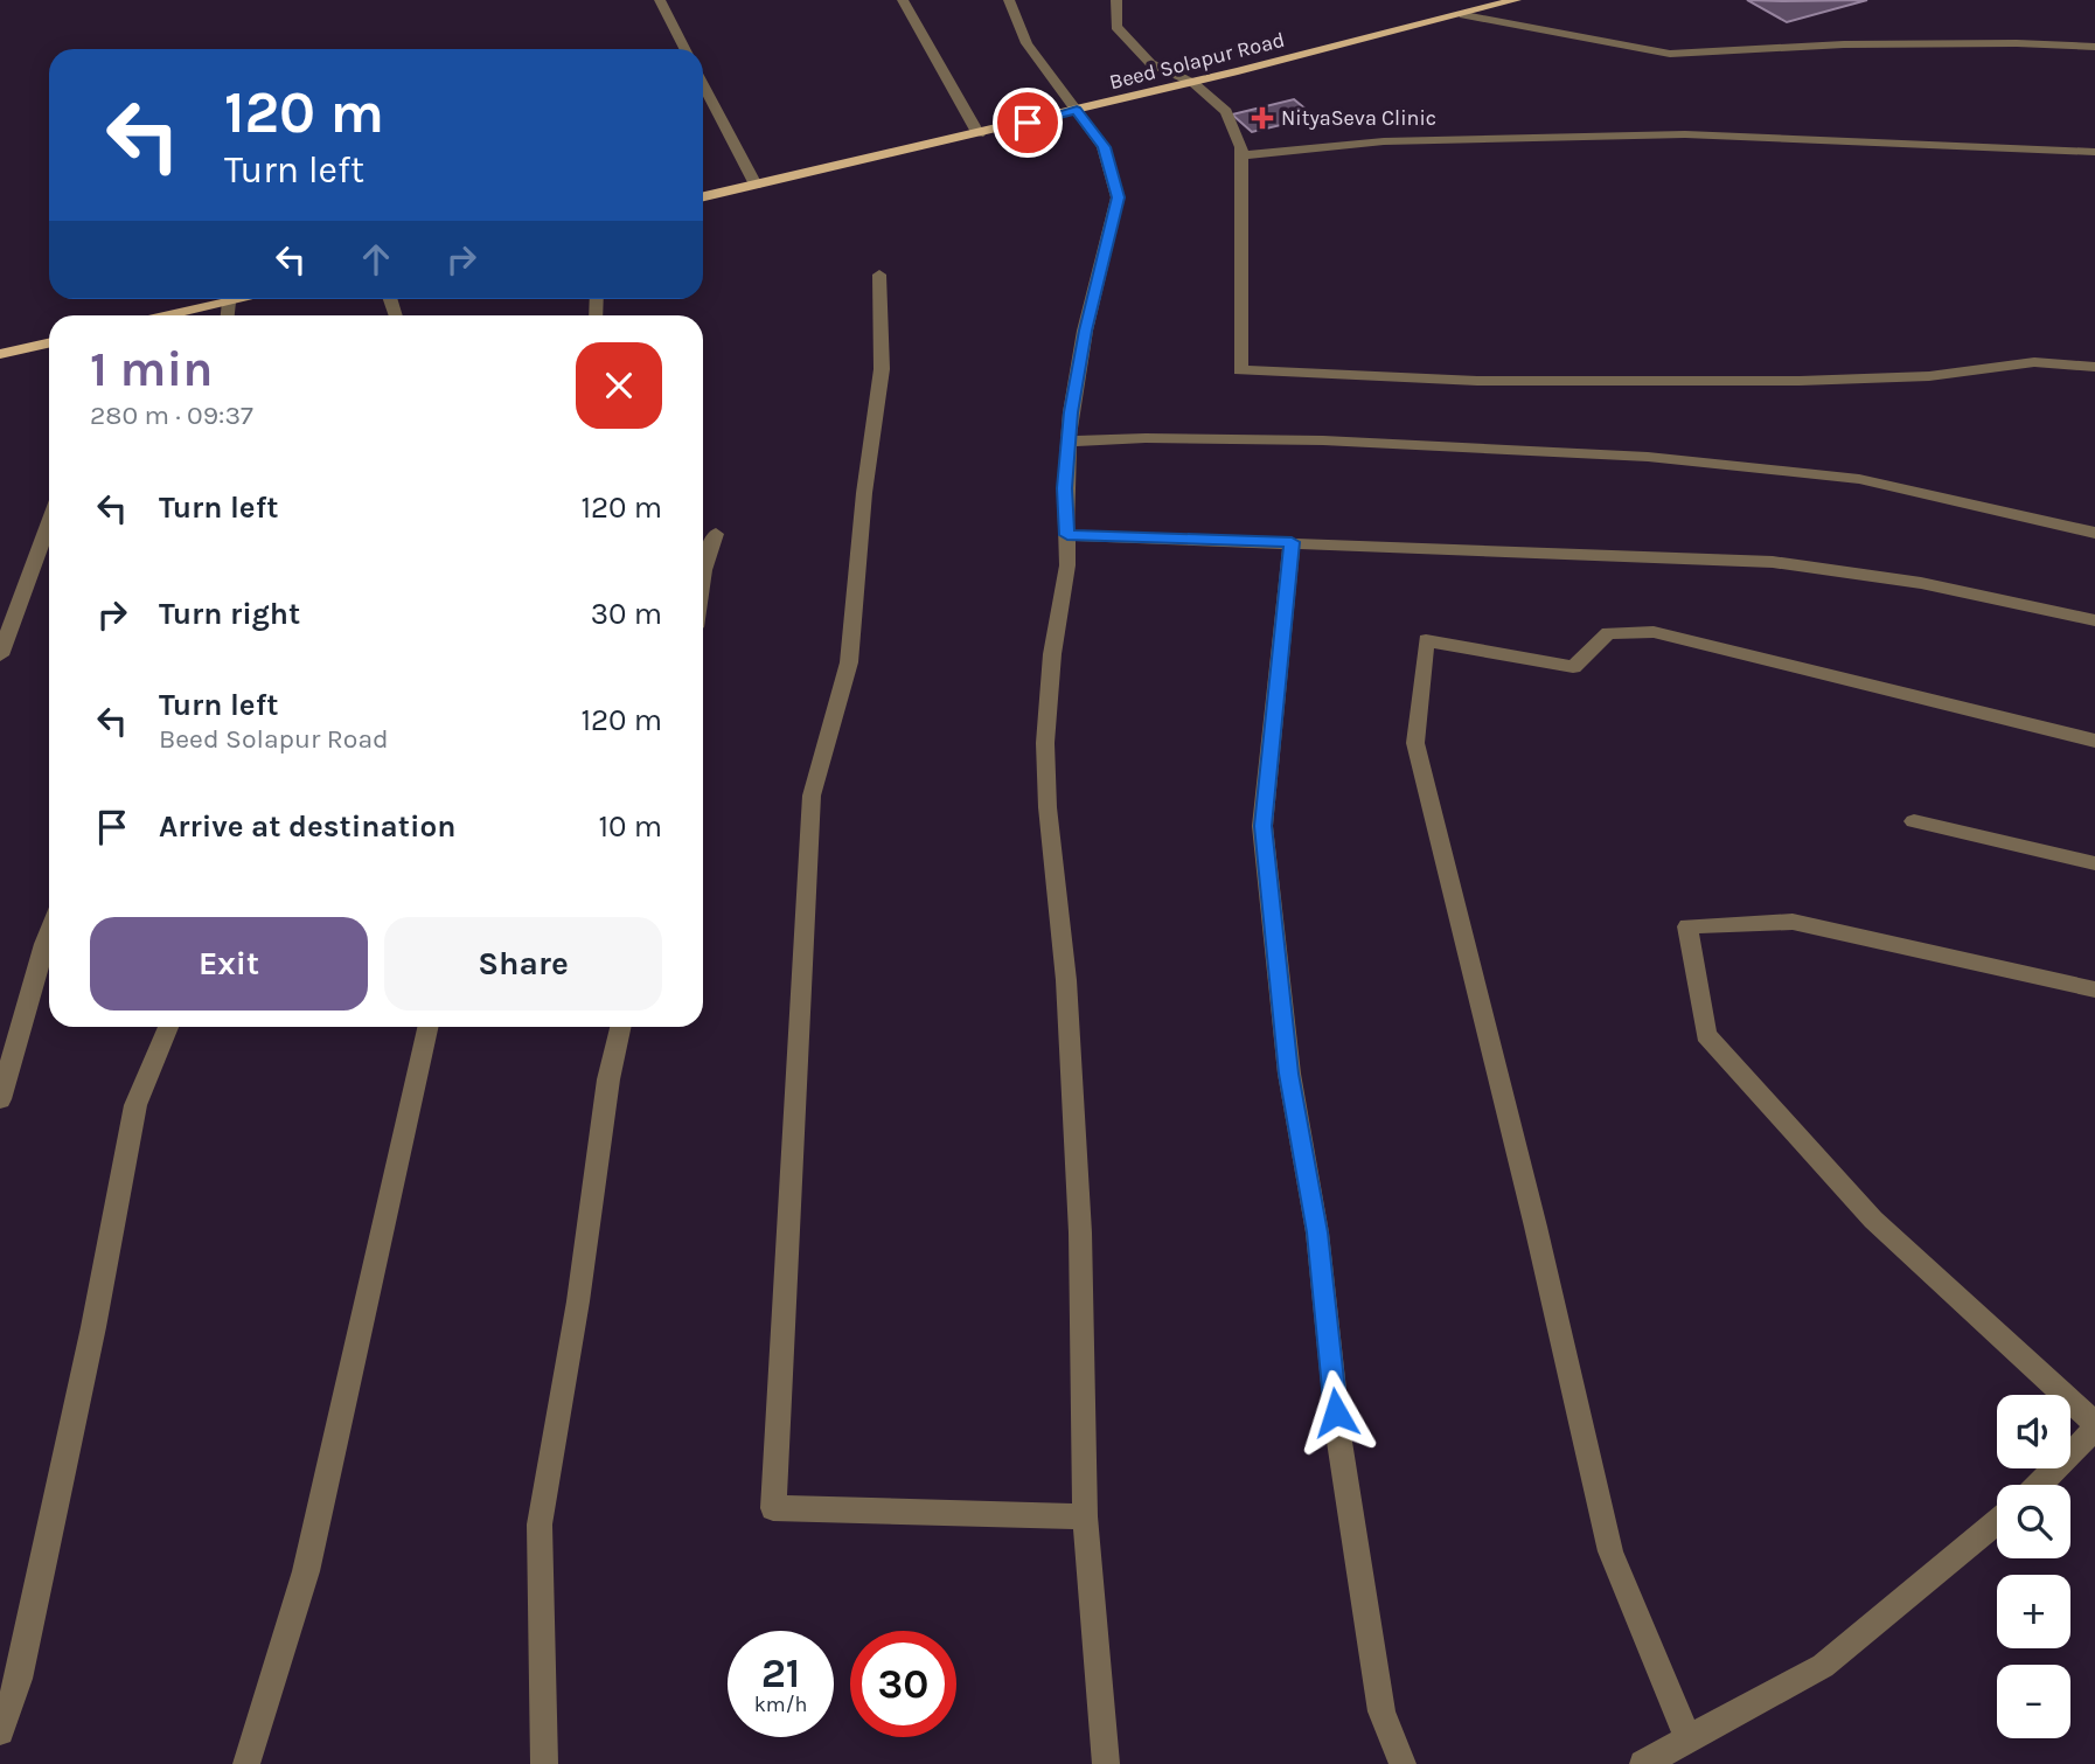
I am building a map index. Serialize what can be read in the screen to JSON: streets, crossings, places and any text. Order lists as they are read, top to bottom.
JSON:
{
  "streets": {
    "main road": ["Beed Solapur Road"]
  },
  "places": {
    "health": ["NityaSeva Clinic"]
  },
  "page": {
    "turn": ["120 m", "Turn left"],
    "heading": ["1 min", "280 m · 09:37"],
    "list": [
      {
        "name": "Turn left",
        "value": "120 m"
      },
      {
        "name": "Turn right",
        "value": "30 m"
      },
      {
        "name": "Turn left",
        "note": "Beed Solapur Road",
        "value": "120 m"
      },
      {
        "name": "Arrive at destination",
        "value": "10 m"
      }
    ],
    "buttons": ["Exit", "Share"],
    "map_buttons": ["+", "−"],
    "speed": "21 km/h",
    "limit": "30"
  }
}
